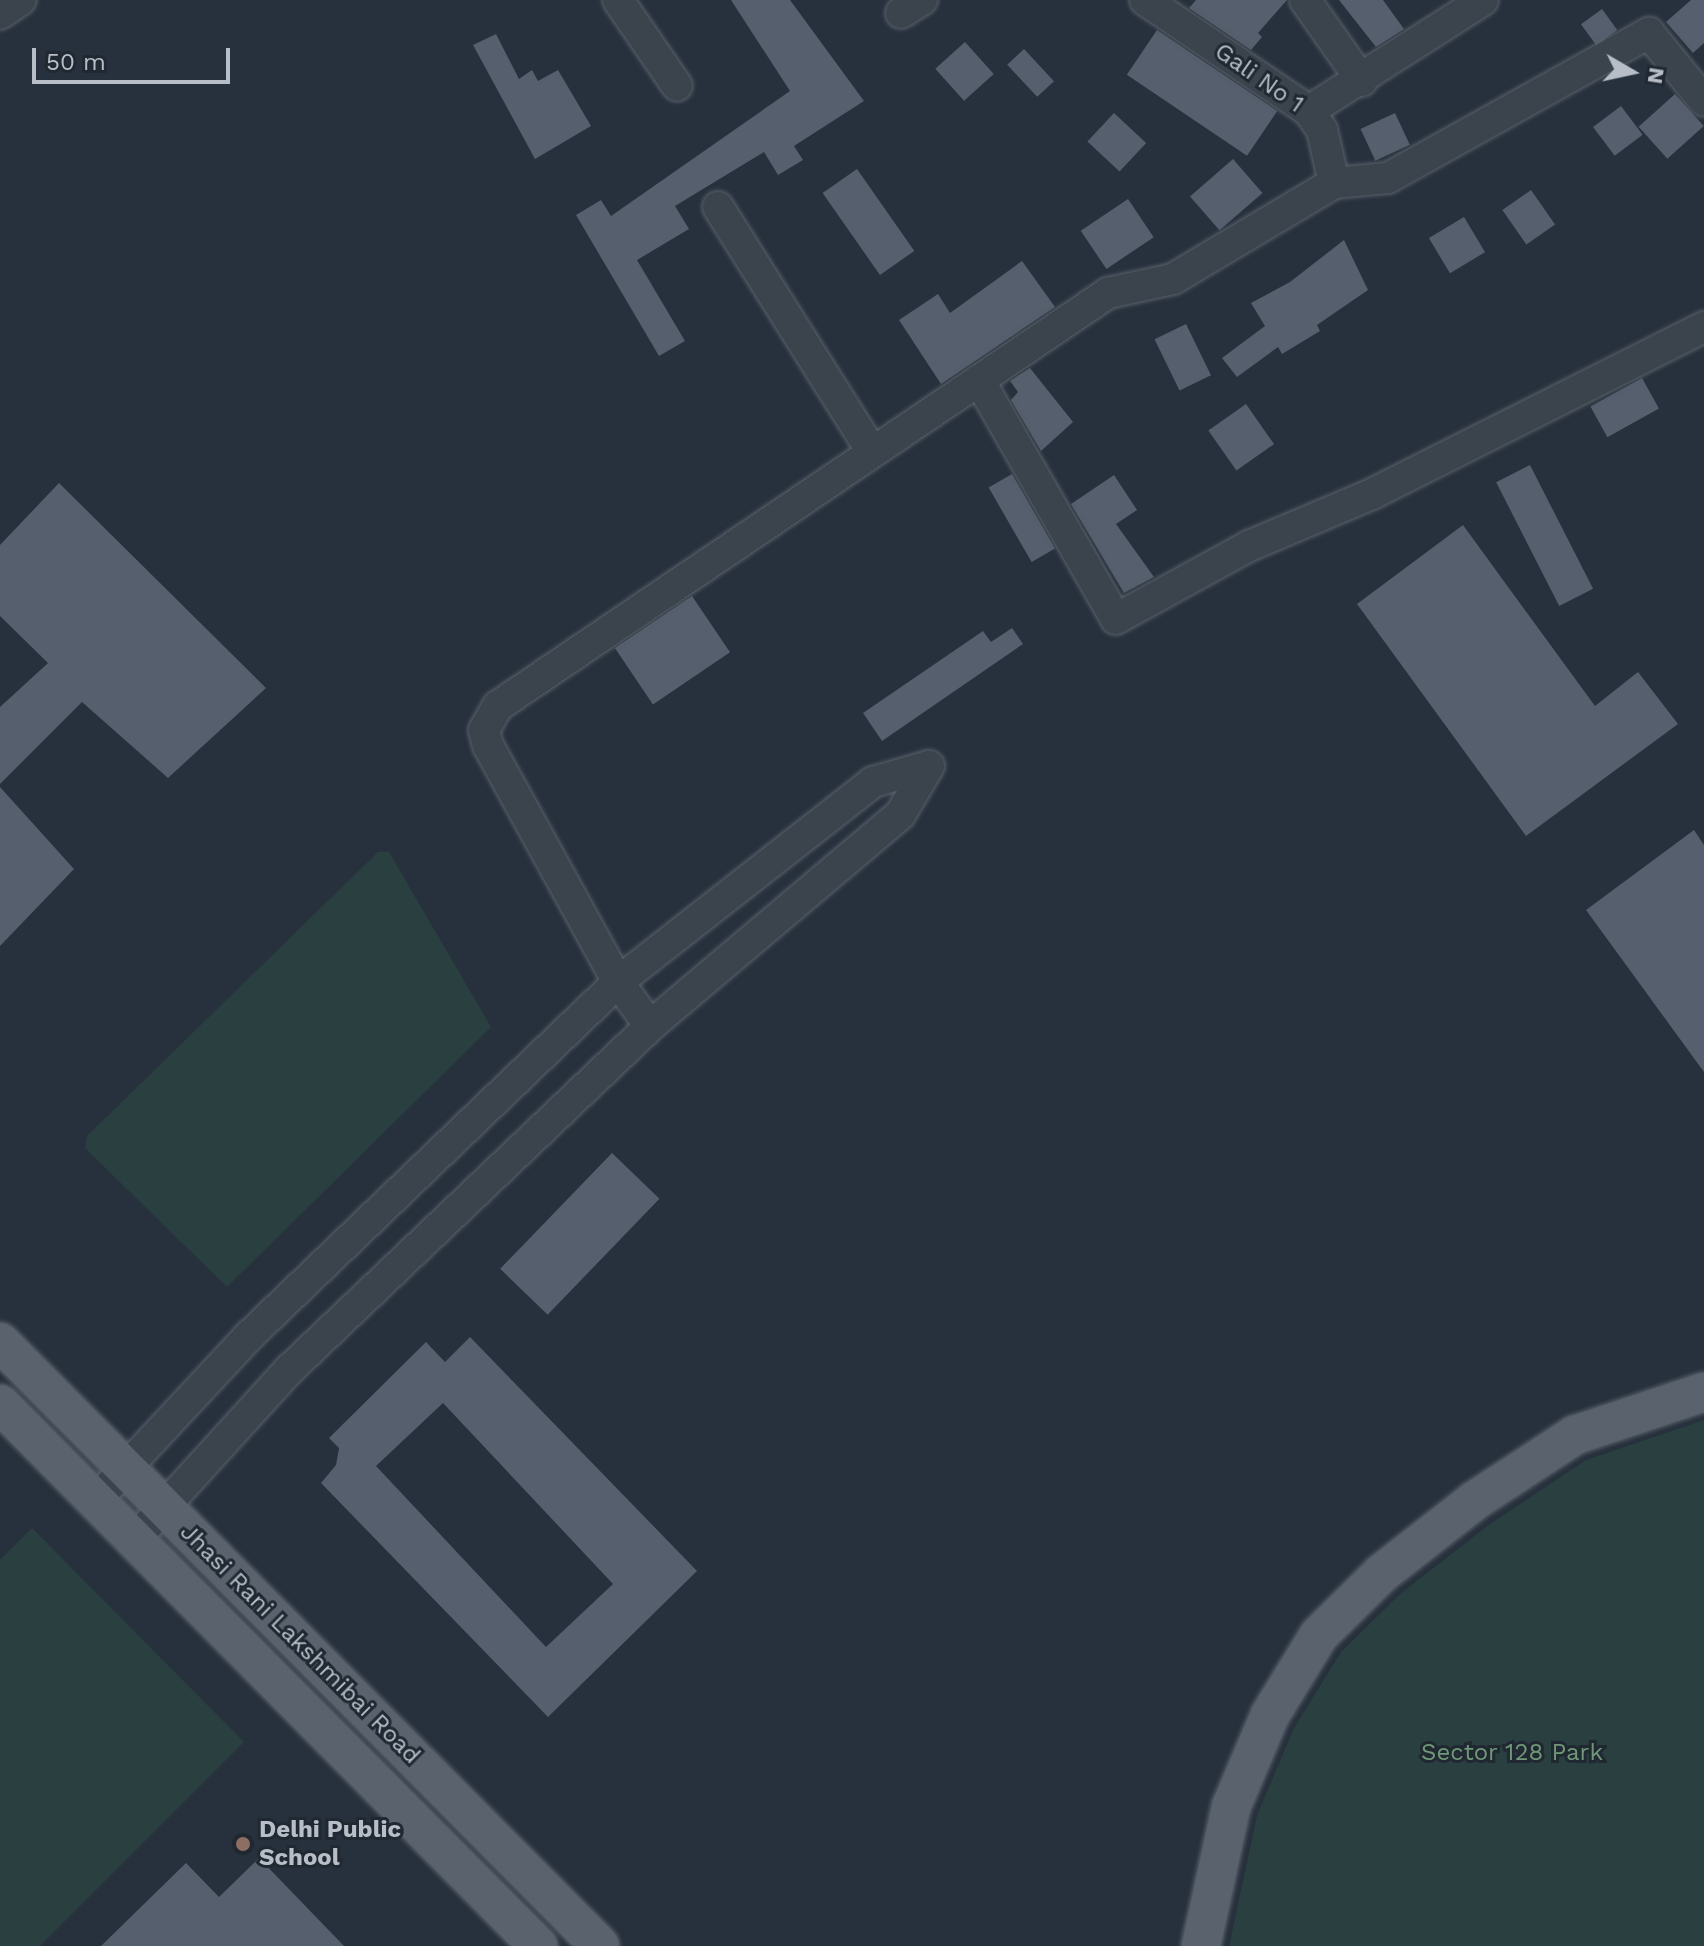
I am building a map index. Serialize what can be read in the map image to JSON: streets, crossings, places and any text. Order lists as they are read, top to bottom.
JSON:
{
  "streets": {
    "main road": ["Jhasi Rani Lakshmibai Road"],
    "street": ["Gali No 1"]
  },
  "parks": ["Sector 128 Park"],
  "places": ["Delhi Public School"],
  "scale_bar": "50 m",
  "north": "right"
}
